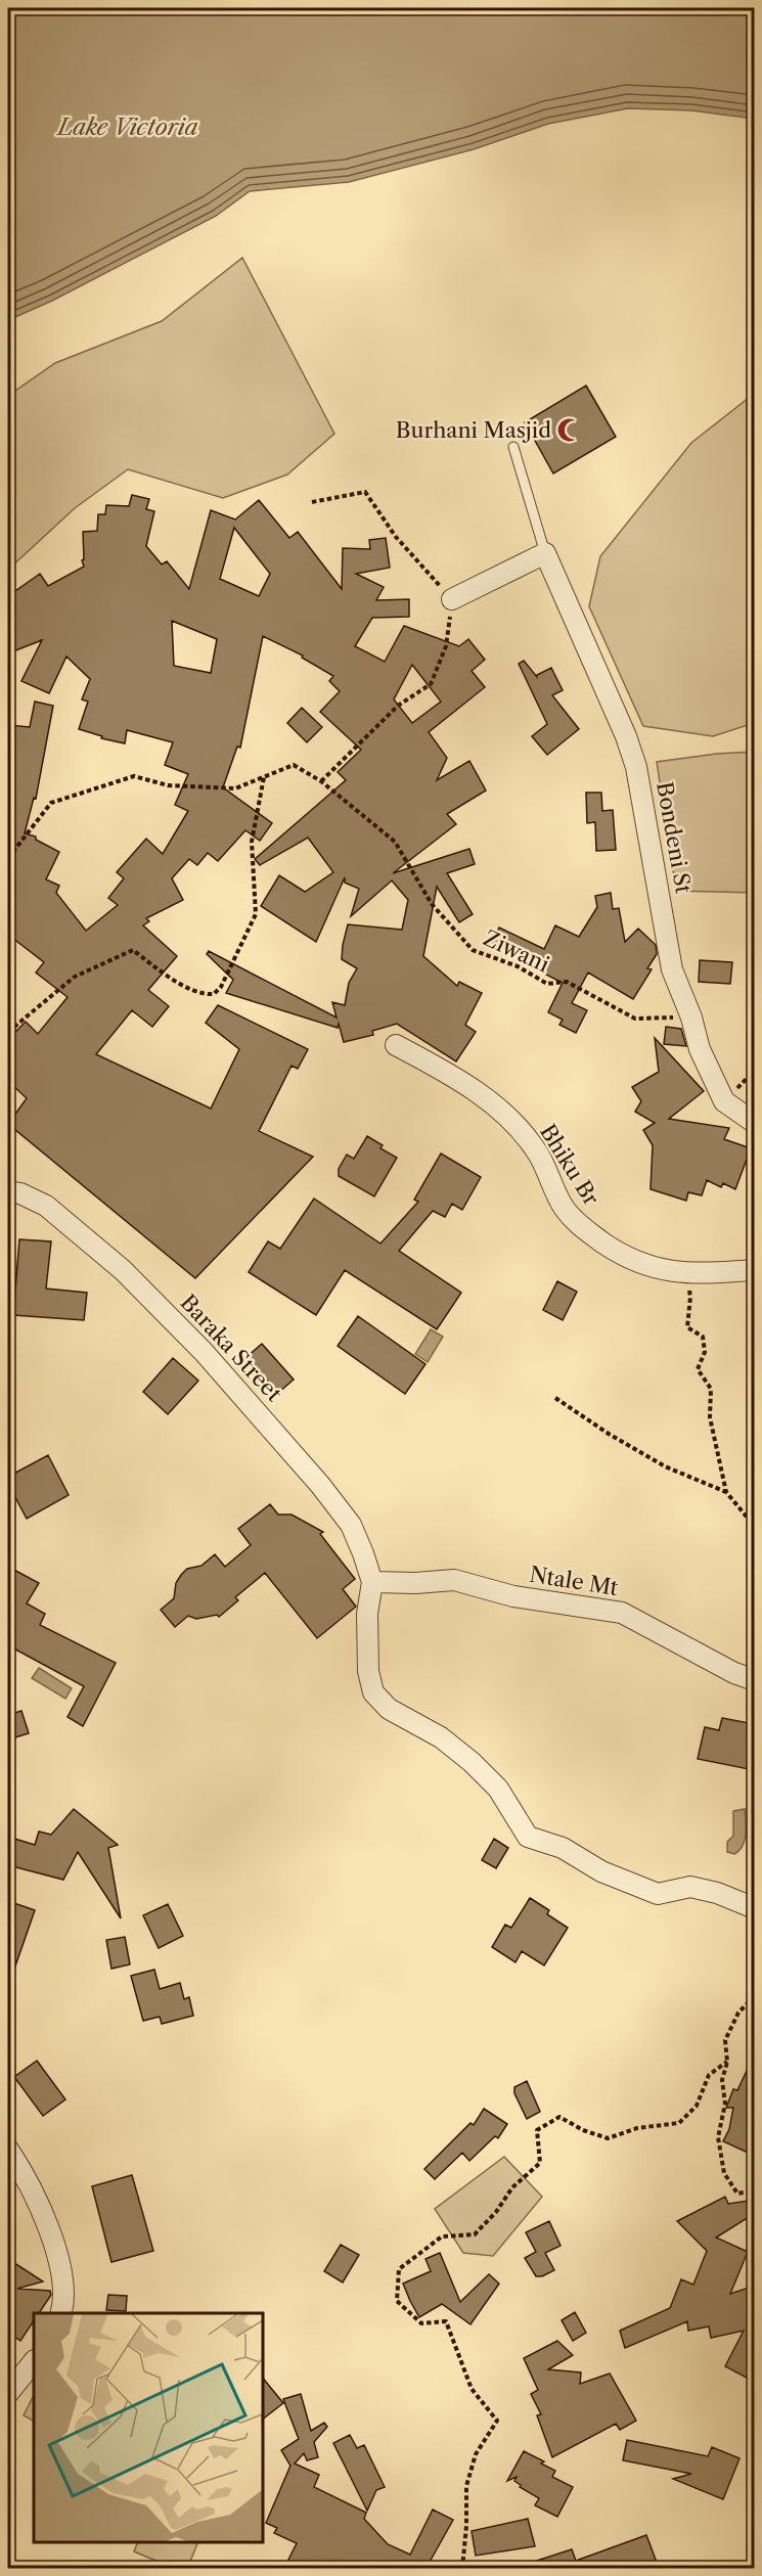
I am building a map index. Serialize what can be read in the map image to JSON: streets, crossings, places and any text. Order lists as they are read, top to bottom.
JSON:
{
  "streets": {
    "street": [
      "Bondeni St",
      "Bhiku Br",
      "Baraka Street",
      "Ntale Mt"
    ],
    "path": ["Ziwani"]
  },
  "crossings": [
    ["Bondeni St", "Ziwani"],
    ["Baraka Street", "Ntale Mt"]
  ],
  "water": ["Lake Victoria"],
  "places": {
    "mosque": ["Burhani Masjid"]
  }
}
